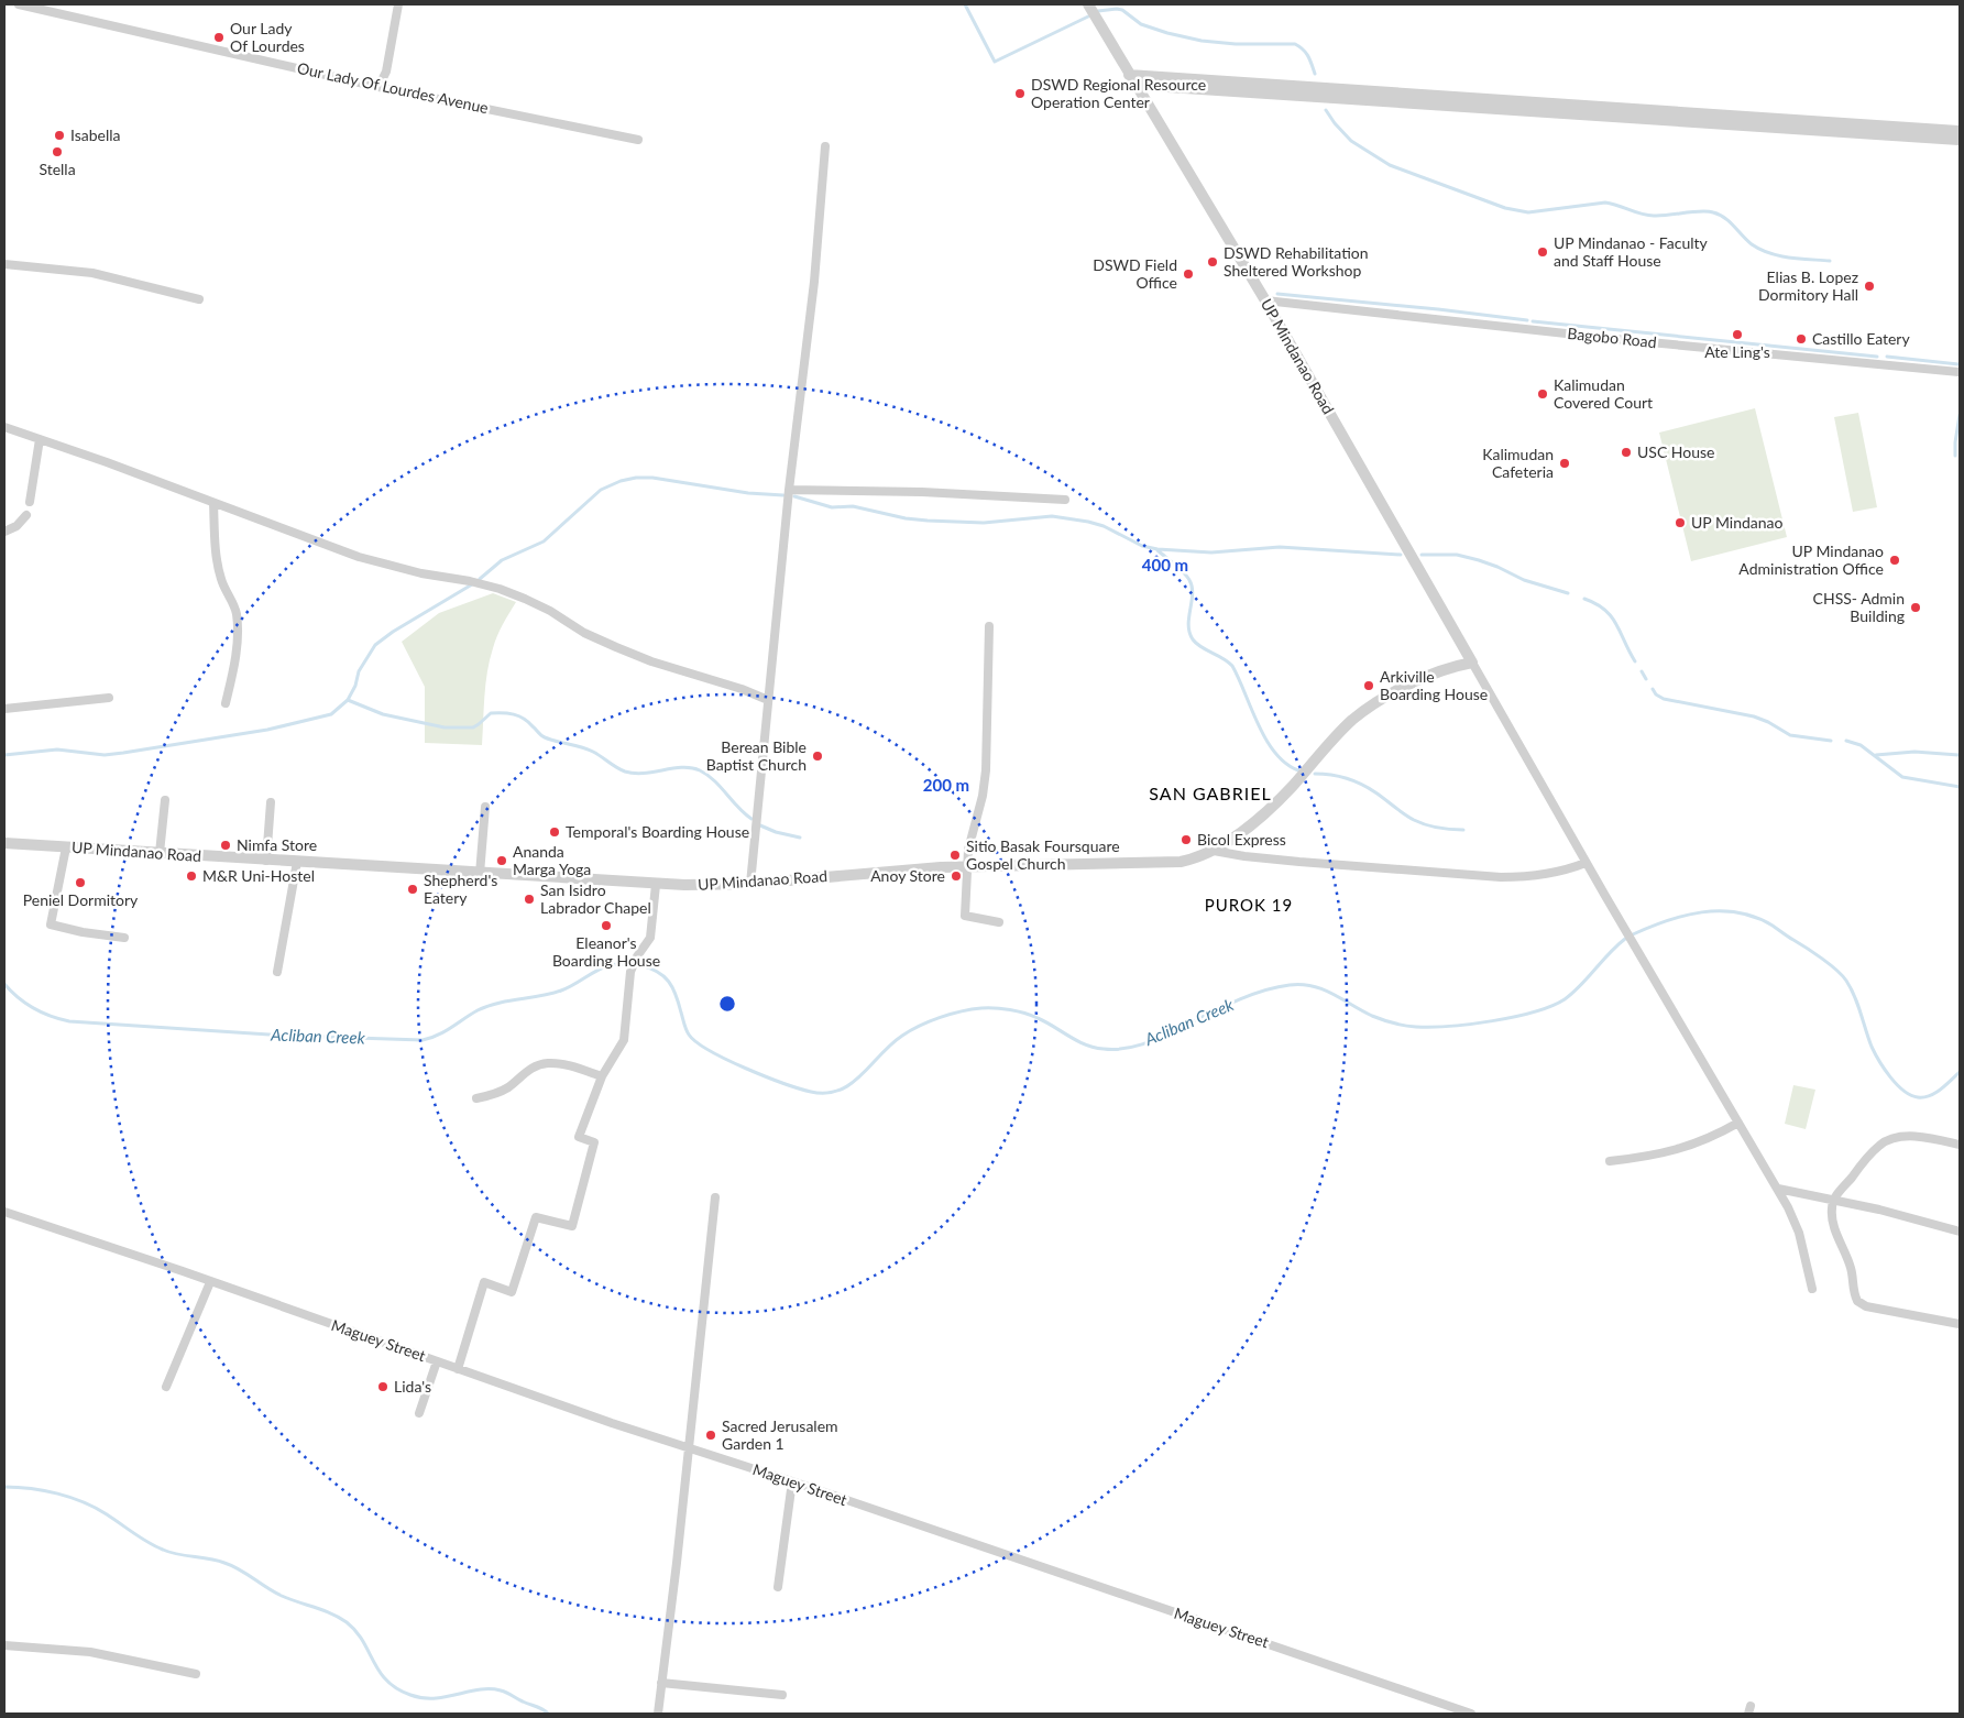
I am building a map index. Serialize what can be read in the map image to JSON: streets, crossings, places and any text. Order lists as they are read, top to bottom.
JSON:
{
  "streets": {
    "street": [
      "Our Lady Of Lourdes Avenue",
      "Bagobo Road",
      "UP Mindanao Road",
      "Maguey Street"
    ]
  },
  "crossings": [
    ["Bagobo Road", "UP Mindanao Road"]
  ],
  "districts": ["SAN GABRIEL", "PUROK 19"],
  "water": ["Acliban Creek"],
  "places": [
    "Our Lady Of Lourdes",
    "DSWD Regional Resource Operation Center",
    "Isabella",
    "Stella",
    "UP Mindanao - Faculty and Staff House",
    "DSWD Rehabilitation Sheltered Workshop",
    "DSWD Field Office",
    "Elias B. Lopez Dormitory Hall",
    "Ate Ling's",
    "Castillo Eatery",
    "Kalimudan Covered Court",
    "USC House",
    "Kalimudan Cafeteria",
    "UP Mindanao",
    "UP Mindanao Administration Office",
    "CHSS- Admin Building",
    "Arkiville Boarding House",
    "Berean Bible Baptist Church",
    "Temporal's Boarding House",
    "Bicol Express",
    "Nimfa Store",
    "Sitio Basak Foursquare Gospel Church",
    "Ananda Marga Yoga",
    "M&R Uni-Hostel",
    "Anoy Store",
    "Peniel Dormitory",
    "Shepherd's Eatery",
    "San Isidro Labrador Chapel",
    "Eleanor's Boarding House",
    "Lida's",
    "Sacred Jerusalem Garden 1"
  ],
  "rings": ["400 m", "200 m"]
}
